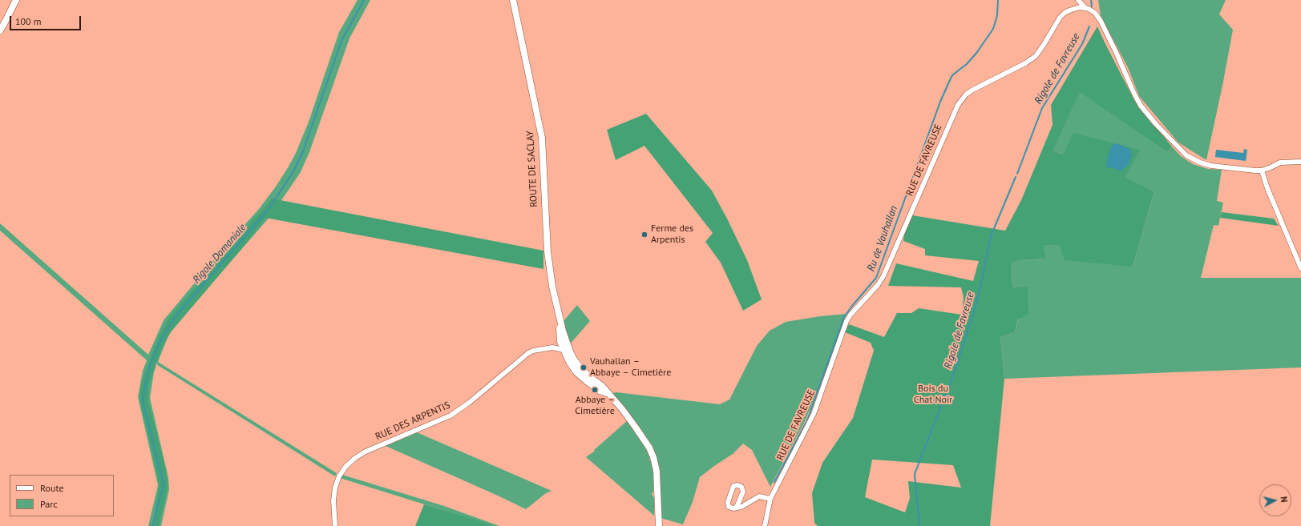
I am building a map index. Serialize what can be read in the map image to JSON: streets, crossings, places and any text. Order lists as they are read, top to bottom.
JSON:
{
  "streets": {
    "main road": ["ROUTE DE SACLAY"],
    "street": ["RUE DE FAVREUSE", "RUE DES ARPENTIS"]
  },
  "crossings": [
    ["ROUTE DE SACLAY", "RUE DES ARPENTIS"]
  ],
  "water": ["Rigole de Favreuse", "Ru de Vauhallan", "Rigole Domaniale"],
  "parks": ["Bois du Chat Noir"],
  "places": ["Ferme des Arpentis", "Vauhallan – Abbaye – Cimetière", "Abbaye – Cimetière"],
  "legend": ["Route", "Parc"],
  "scale_bar": "100 m",
  "north": "right"
}
